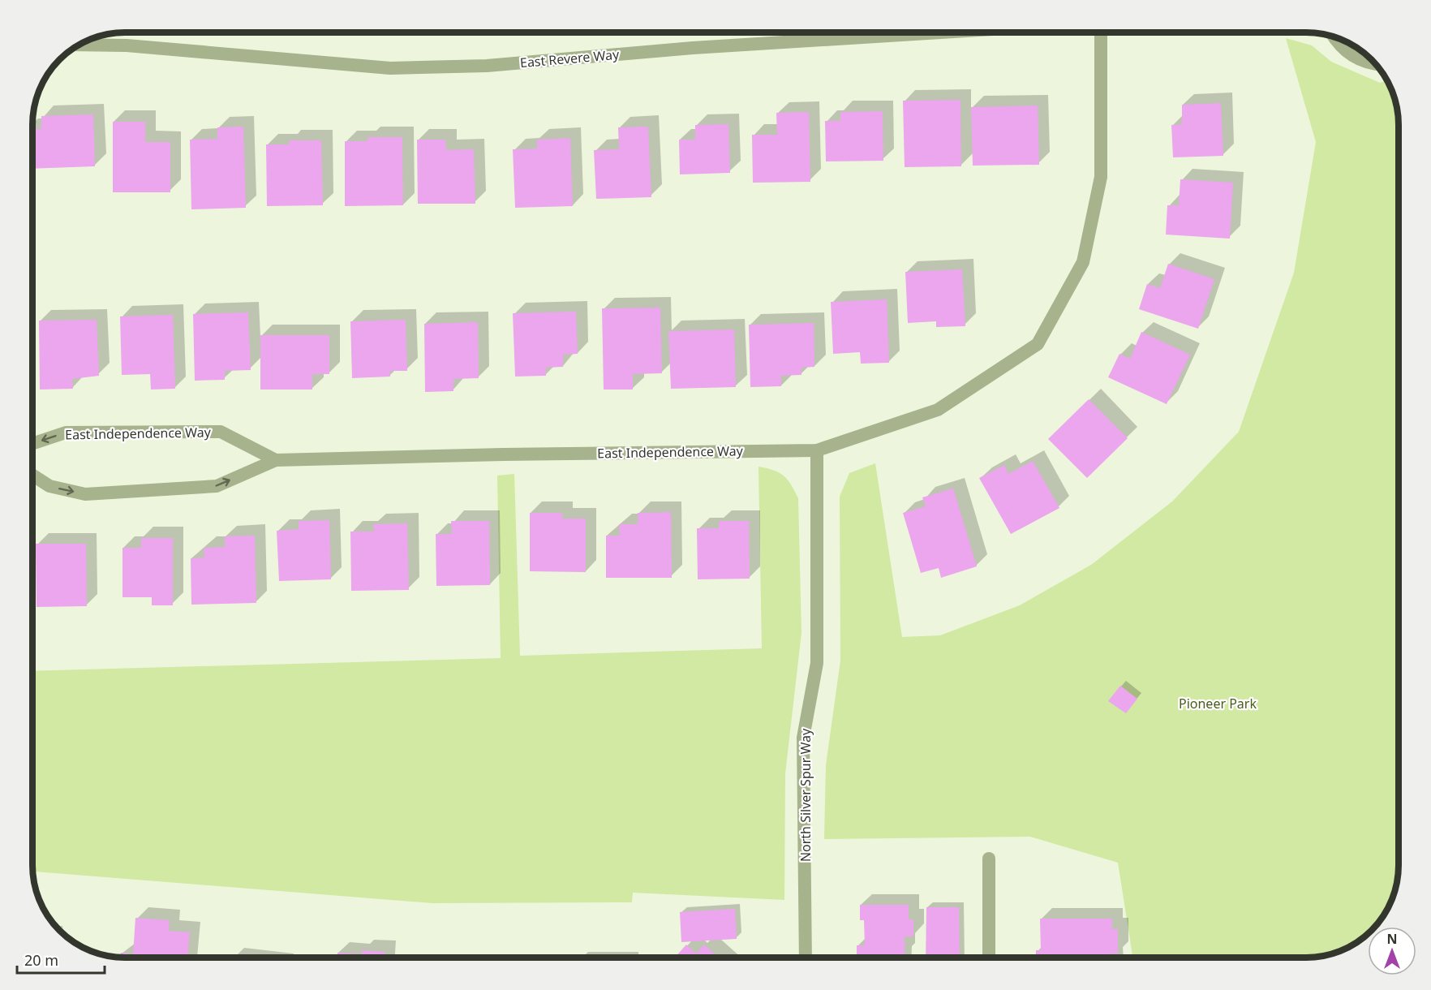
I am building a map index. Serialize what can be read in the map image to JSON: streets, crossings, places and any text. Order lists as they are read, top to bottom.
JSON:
{
  "streets": {
    "street": ["East Revere Way", "East Independence Way", "North Silver Spur Way"]
  },
  "crossings": [
    ["East Independence Way", "North Silver Spur Way"]
  ],
  "parks": ["Pioneer Park"],
  "scale_bar": "20 m",
  "north": "top"
}
